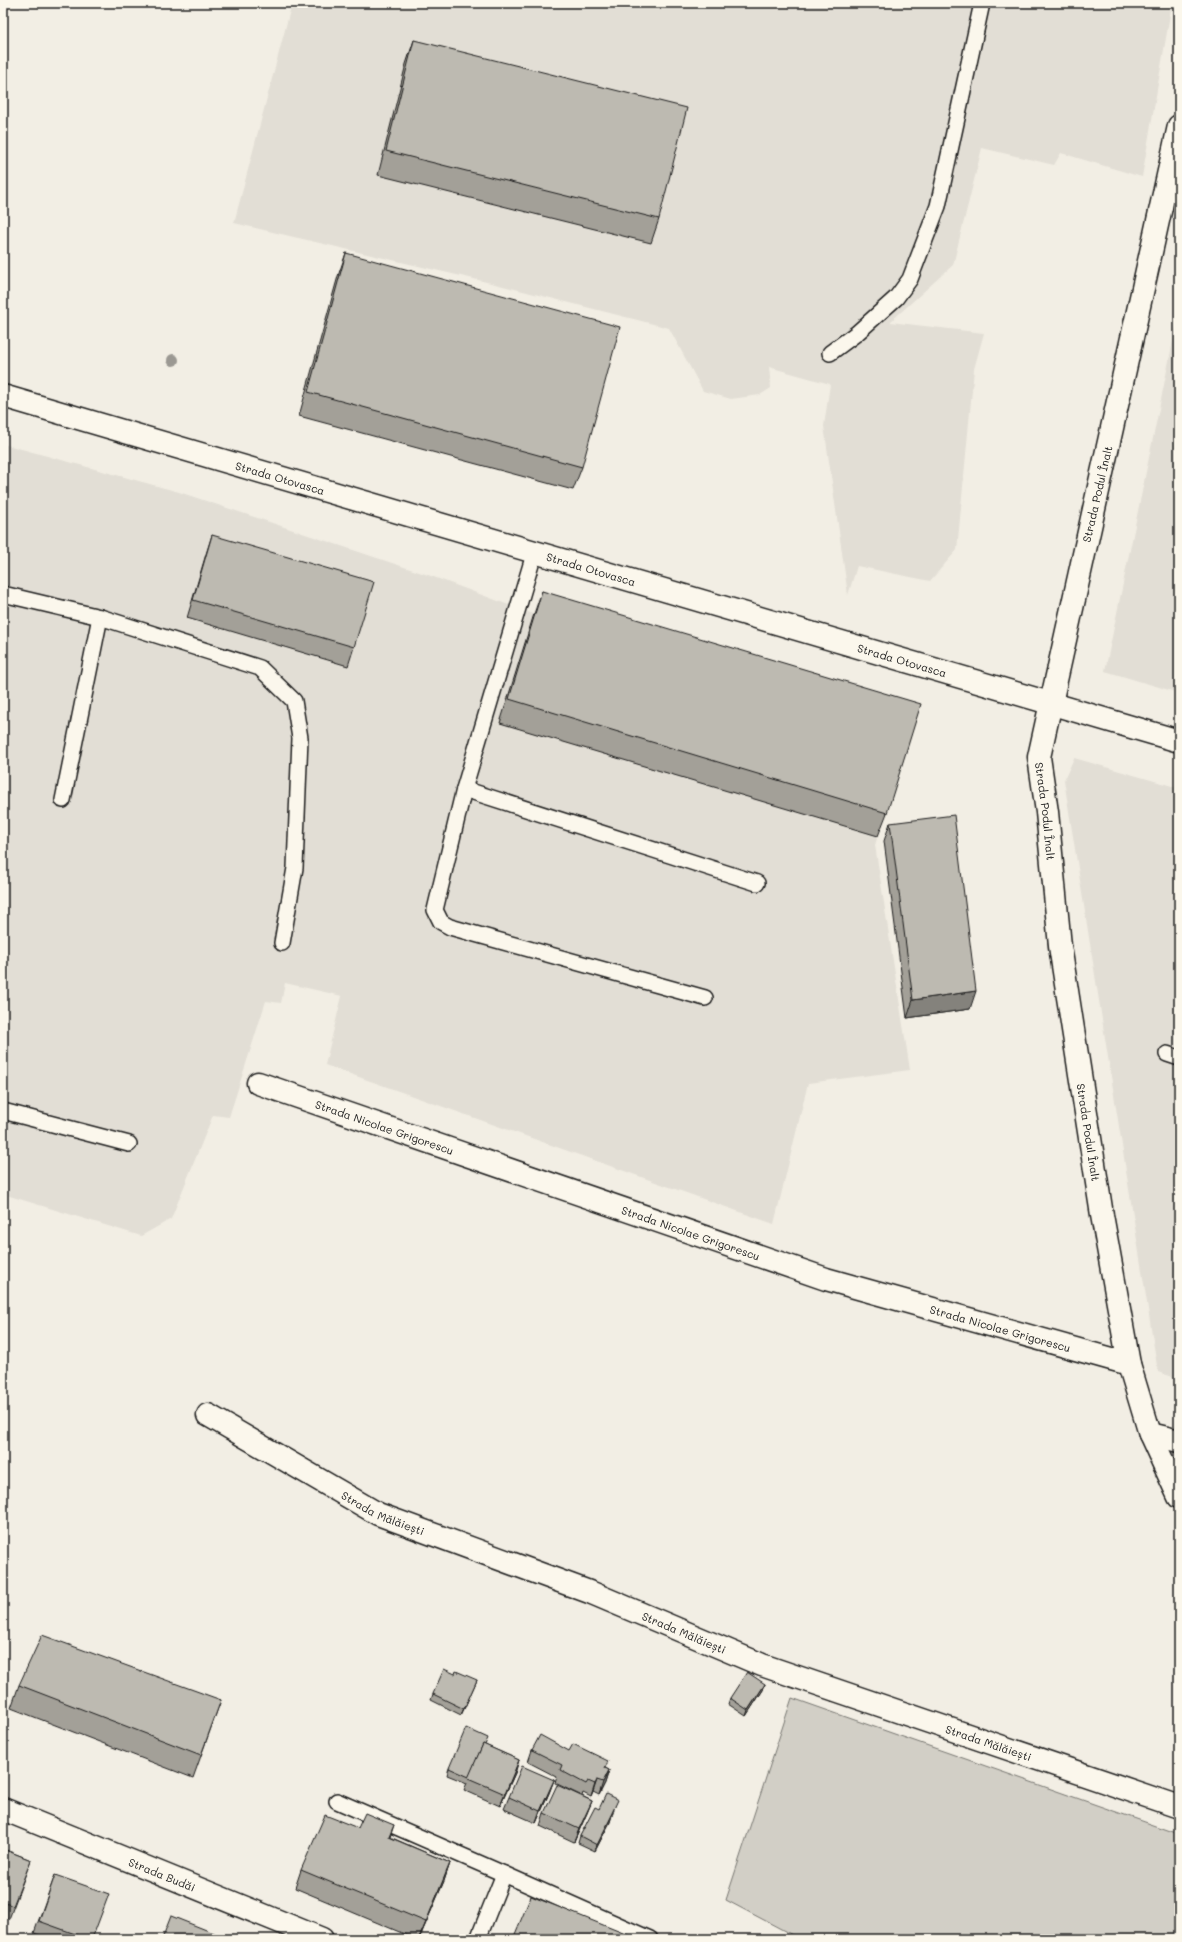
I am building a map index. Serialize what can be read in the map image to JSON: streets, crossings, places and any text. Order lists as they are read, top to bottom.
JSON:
{
  "streets": {
    "street": [
      "Strada Otovasca",
      "Strada Podul Înalt",
      "Strada Nicolae Grigorescu",
      "Strada Mălăiești",
      "Strada Budăi"
    ]
  },
  "crossings": [
    ["Strada Otovasca", "Strada Podul Înalt"],
    ["Strada Podul Înalt", "Strada Nicolae Grigorescu"]
  ]
}
